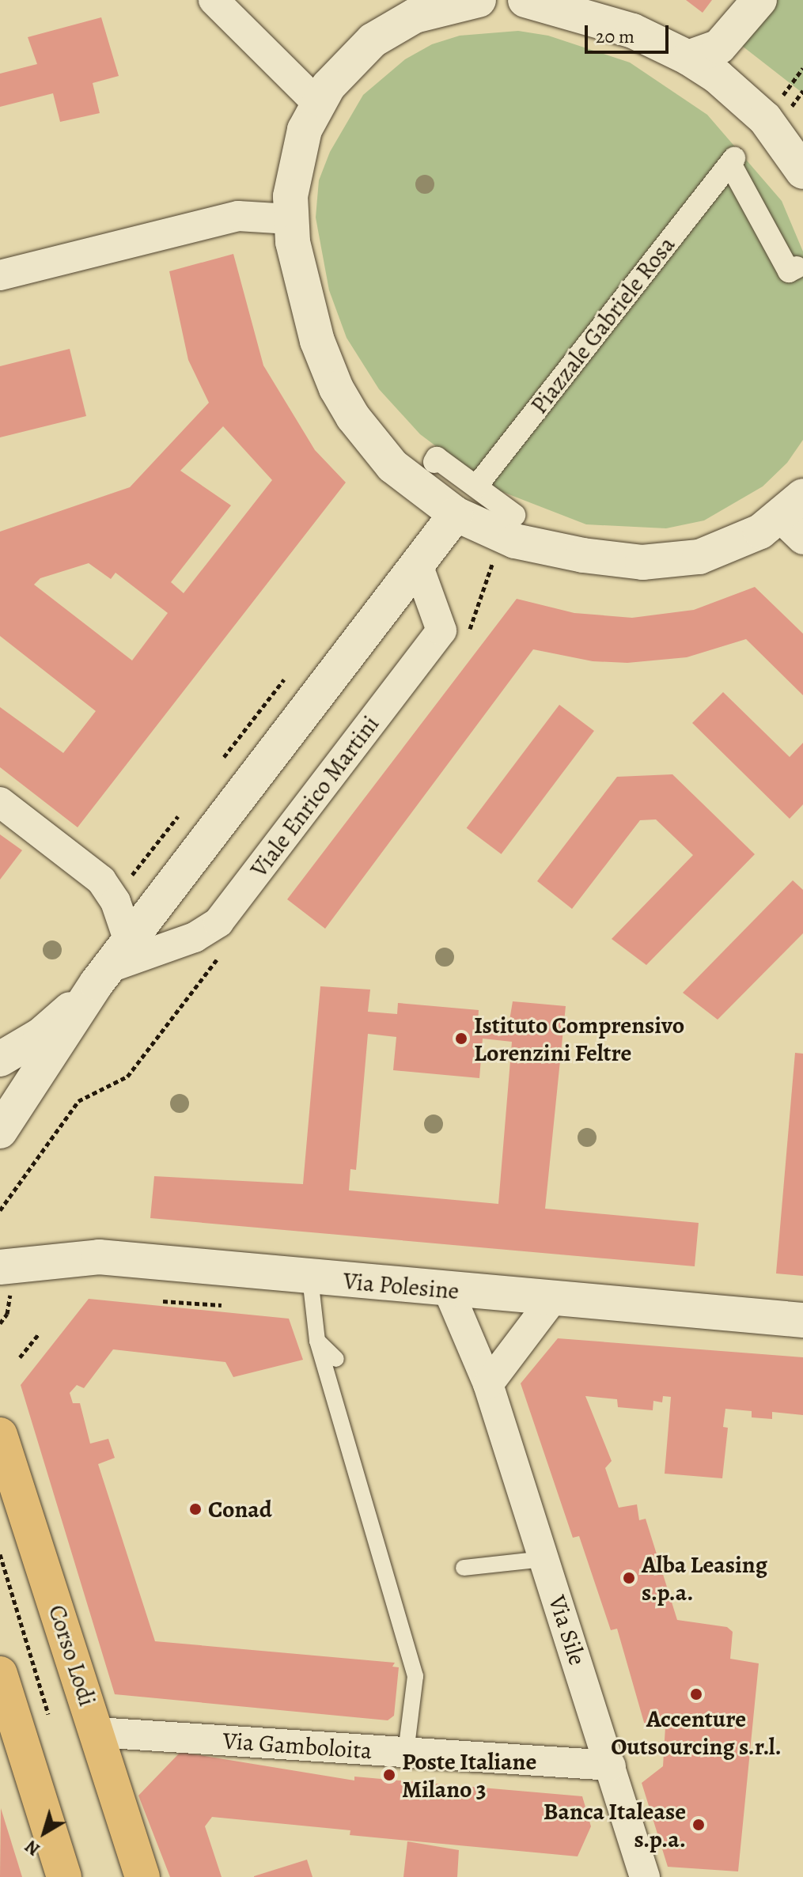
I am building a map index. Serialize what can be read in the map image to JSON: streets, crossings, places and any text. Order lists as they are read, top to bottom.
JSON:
{
  "streets": {
    "main road": ["Corso Lodi"],
    "street": [
      "Piazzale Gabriele Rosa",
      "Viale Enrico Martini",
      "Via Polesine",
      "Via Sile",
      "Via Gamboloita"
    ]
  },
  "crossings": [
    ["Via Polesine", "Via Sile"],
    ["Via Sile", "Via Gamboloita"],
    ["Corso Lodi", "Via Gamboloita"]
  ],
  "places": [
    "Istituto Comprensivo Lorenzini Feltre",
    "Conad",
    "Alba Leasing s.p.a.",
    "Accenture Outsourcing s.r.l.",
    "Poste Italiane Milano 3",
    "Banca Italease s.p.a."
  ],
  "scale_bar": "20 m",
  "north": "bottom left"
}
